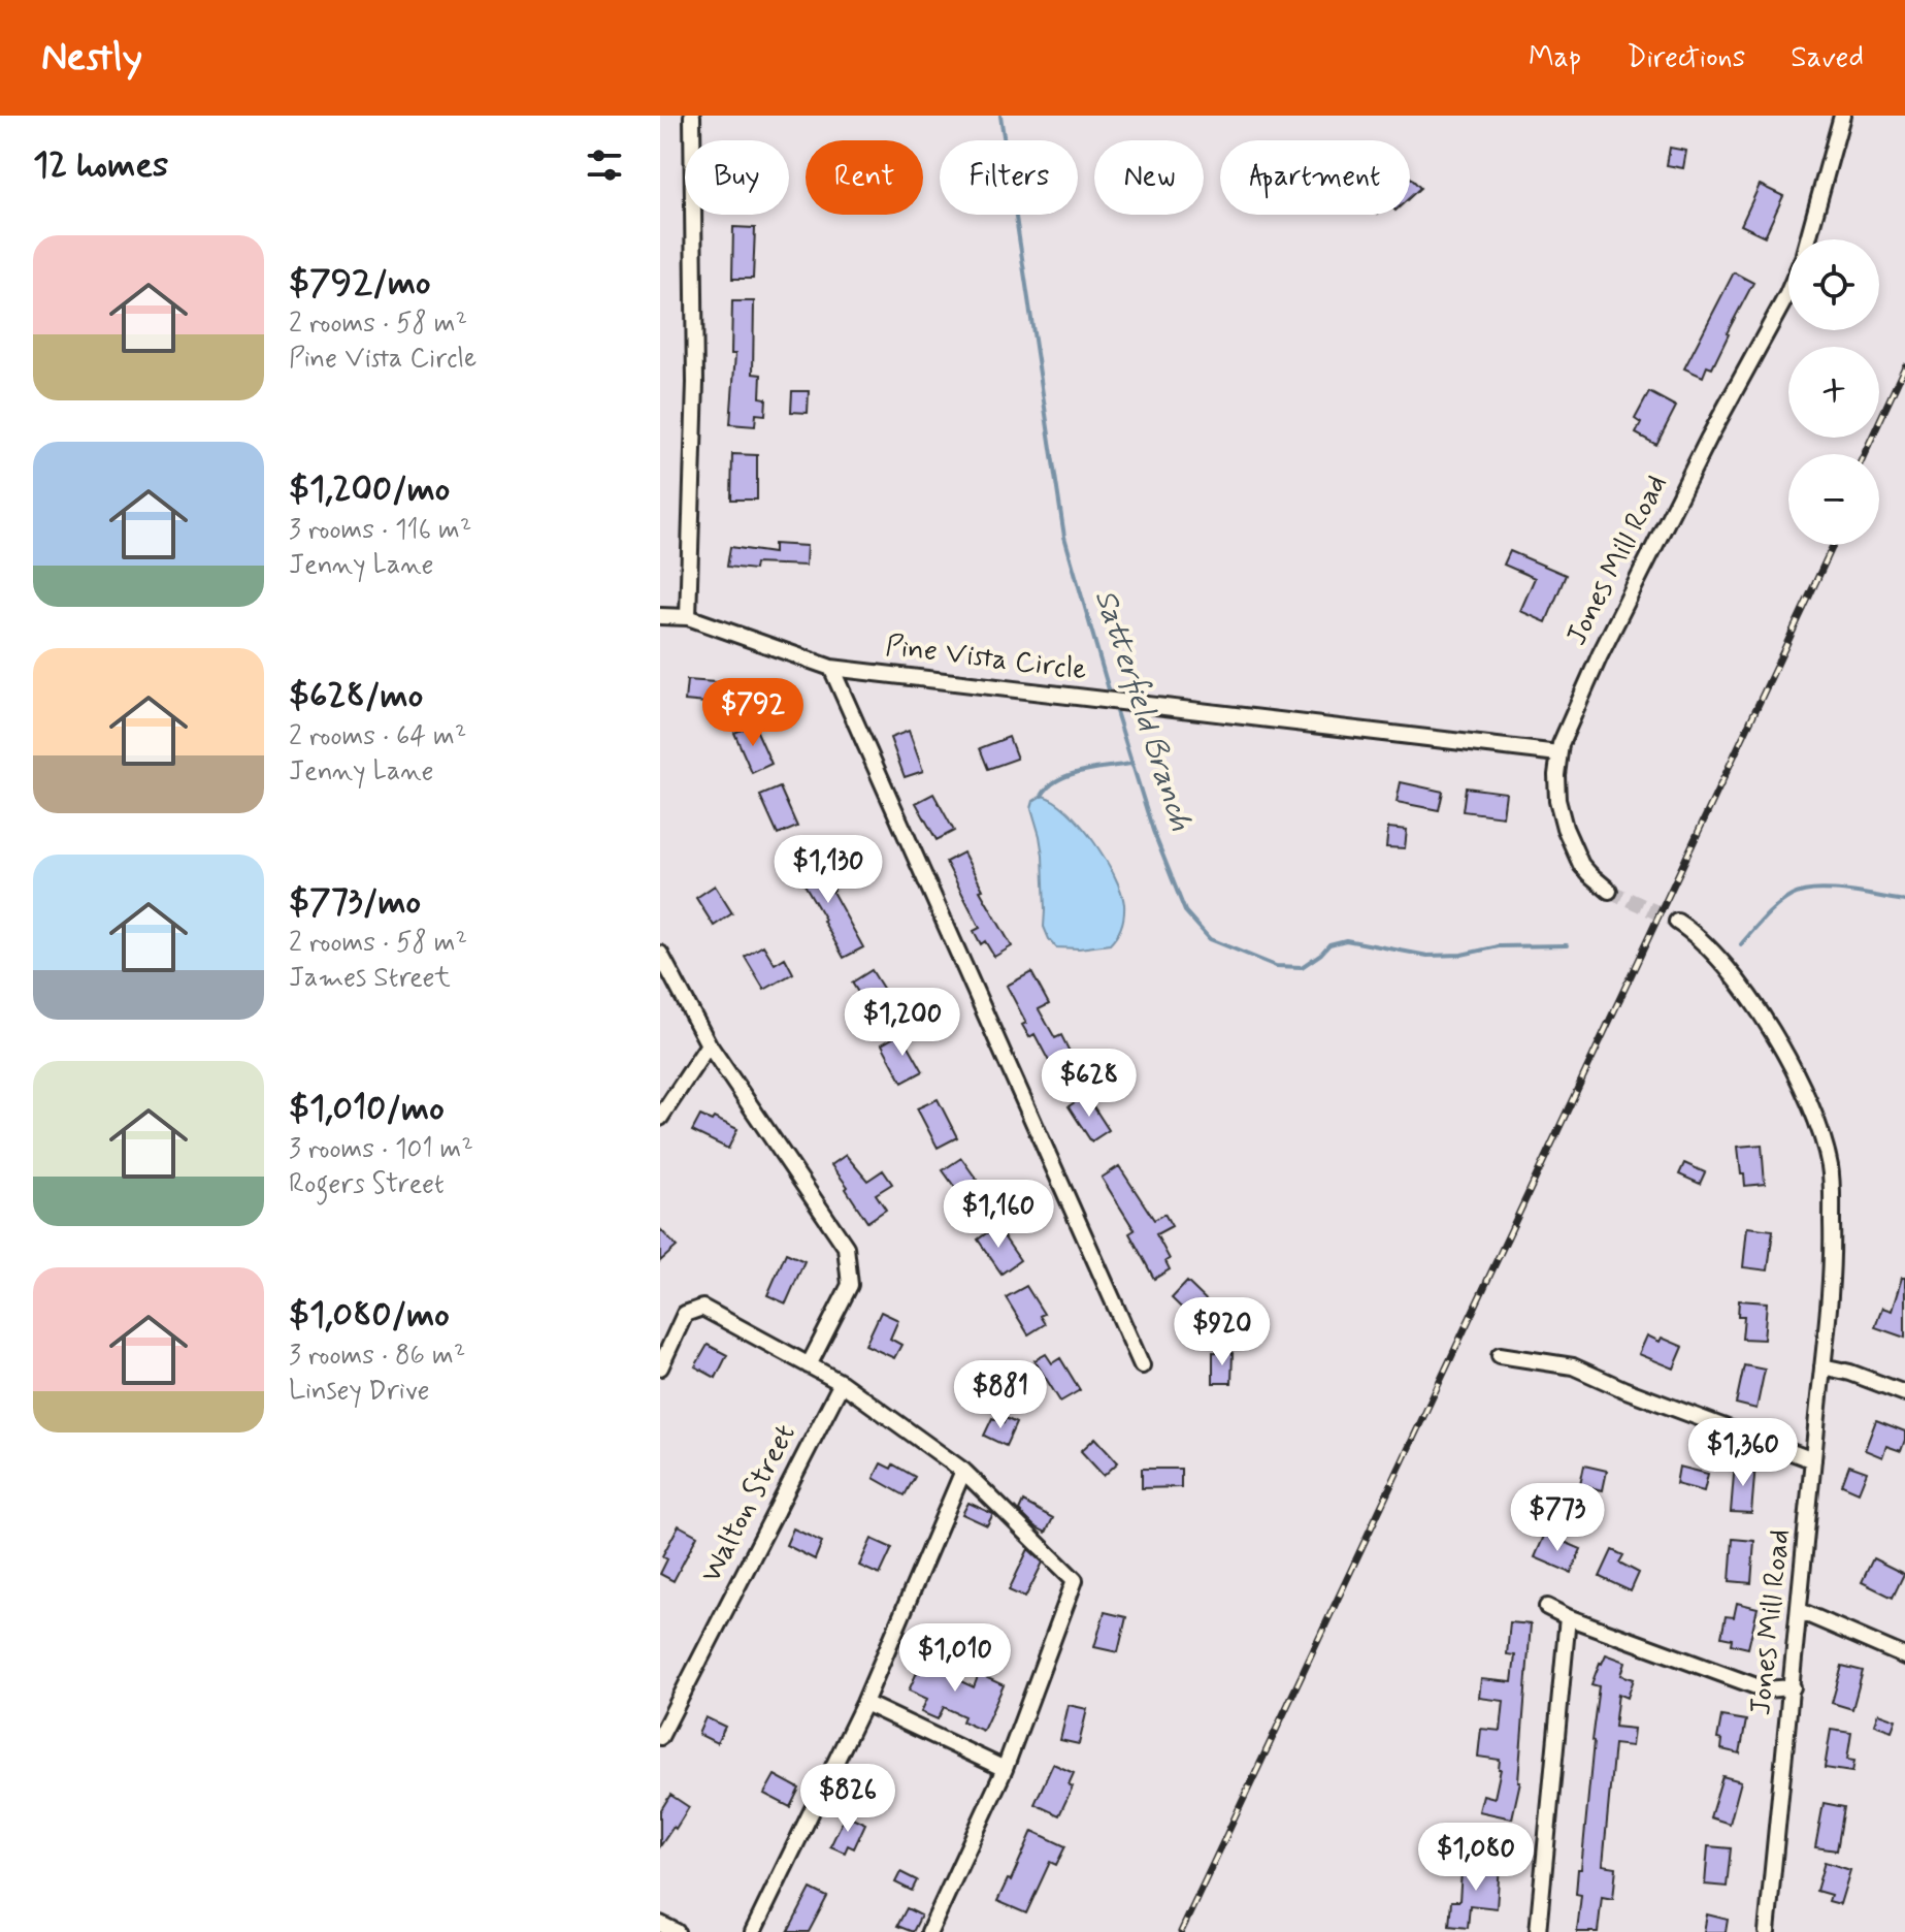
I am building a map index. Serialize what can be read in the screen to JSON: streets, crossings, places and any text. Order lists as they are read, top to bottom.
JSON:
{
  "streets": {
    "street": ["Jones Mill Road", "Pine Vista Circle", "Walton Street"]
  },
  "crossings": [
    ["Jones Mill Road", "Pine Vista Circle"]
  ],
  "water": ["Satterfield Branch"],
  "page": {
    "header": "Nestly",
    "nav": ["Map", "Directions", "Saved"],
    "heading": "12 homes",
    "chip": [
      "Buy",
      "Rent",
      "Filters",
      "New",
      "Apartment"
    ],
    "list": [
      {
        "name": "$792/mo",
        "note": "2 rooms · 58 m² · Pine Vista Circle"
      },
      {
        "name": "$1,200/mo",
        "note": "3 rooms · 116 m² · Jenny Lane"
      },
      {
        "name": "$628/mo",
        "note": "2 rooms · 64 m² · Jenny Lane"
      },
      {
        "name": "$773/mo",
        "note": "2 rooms · 58 m² · James Street"
      },
      {
        "name": "$1,010/mo",
        "note": "3 rooms · 101 m² · Rogers Street"
      },
      {
        "name": "$1,080/mo",
        "note": "3 rooms · 86 m² · Linsey Drive"
      }
    ],
    "map_buttons": ["+", "−"],
    "price": [
      "$792",
      "$1,130",
      "$1,200",
      "$628",
      "$1,160",
      "$920",
      "$881",
      "$1,360",
      "$773",
      "$1,010",
      "$826",
      "$1,080"
    ]
  }
}
